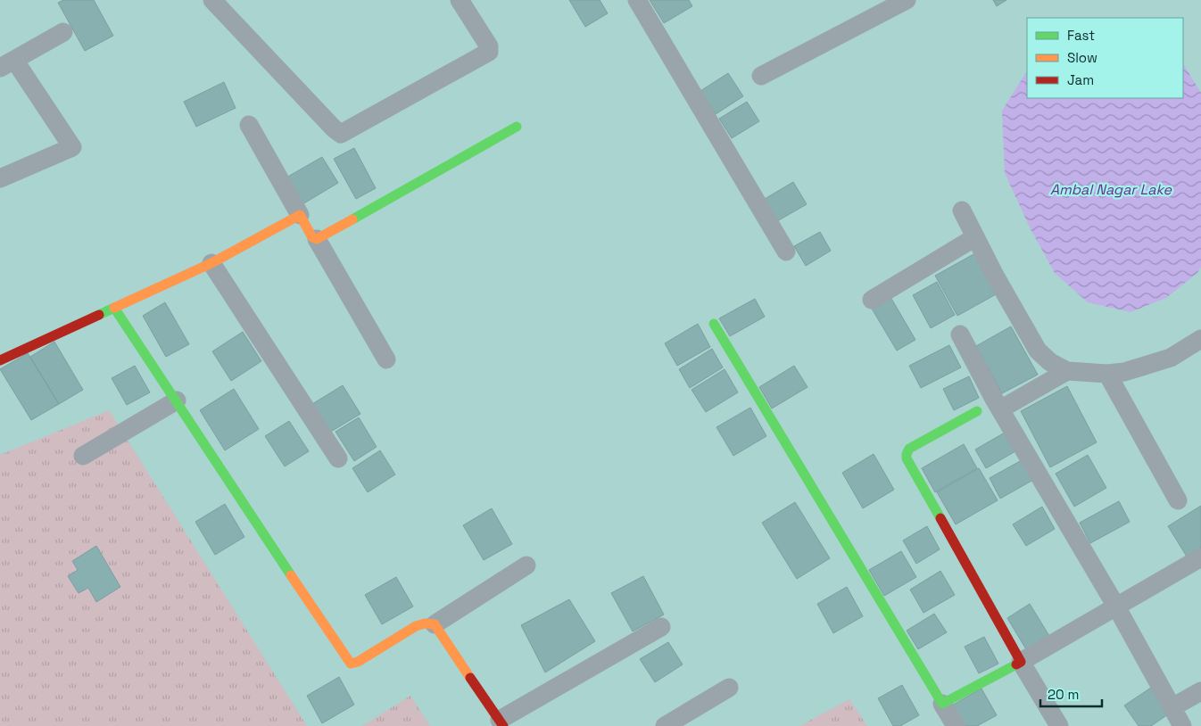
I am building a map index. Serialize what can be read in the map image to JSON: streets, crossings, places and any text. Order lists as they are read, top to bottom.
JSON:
{
  "water": ["Ambal Nagar Lake"],
  "legend": ["Fast", "Slow", "Jam"],
  "scale_bar": "20 m"
}
